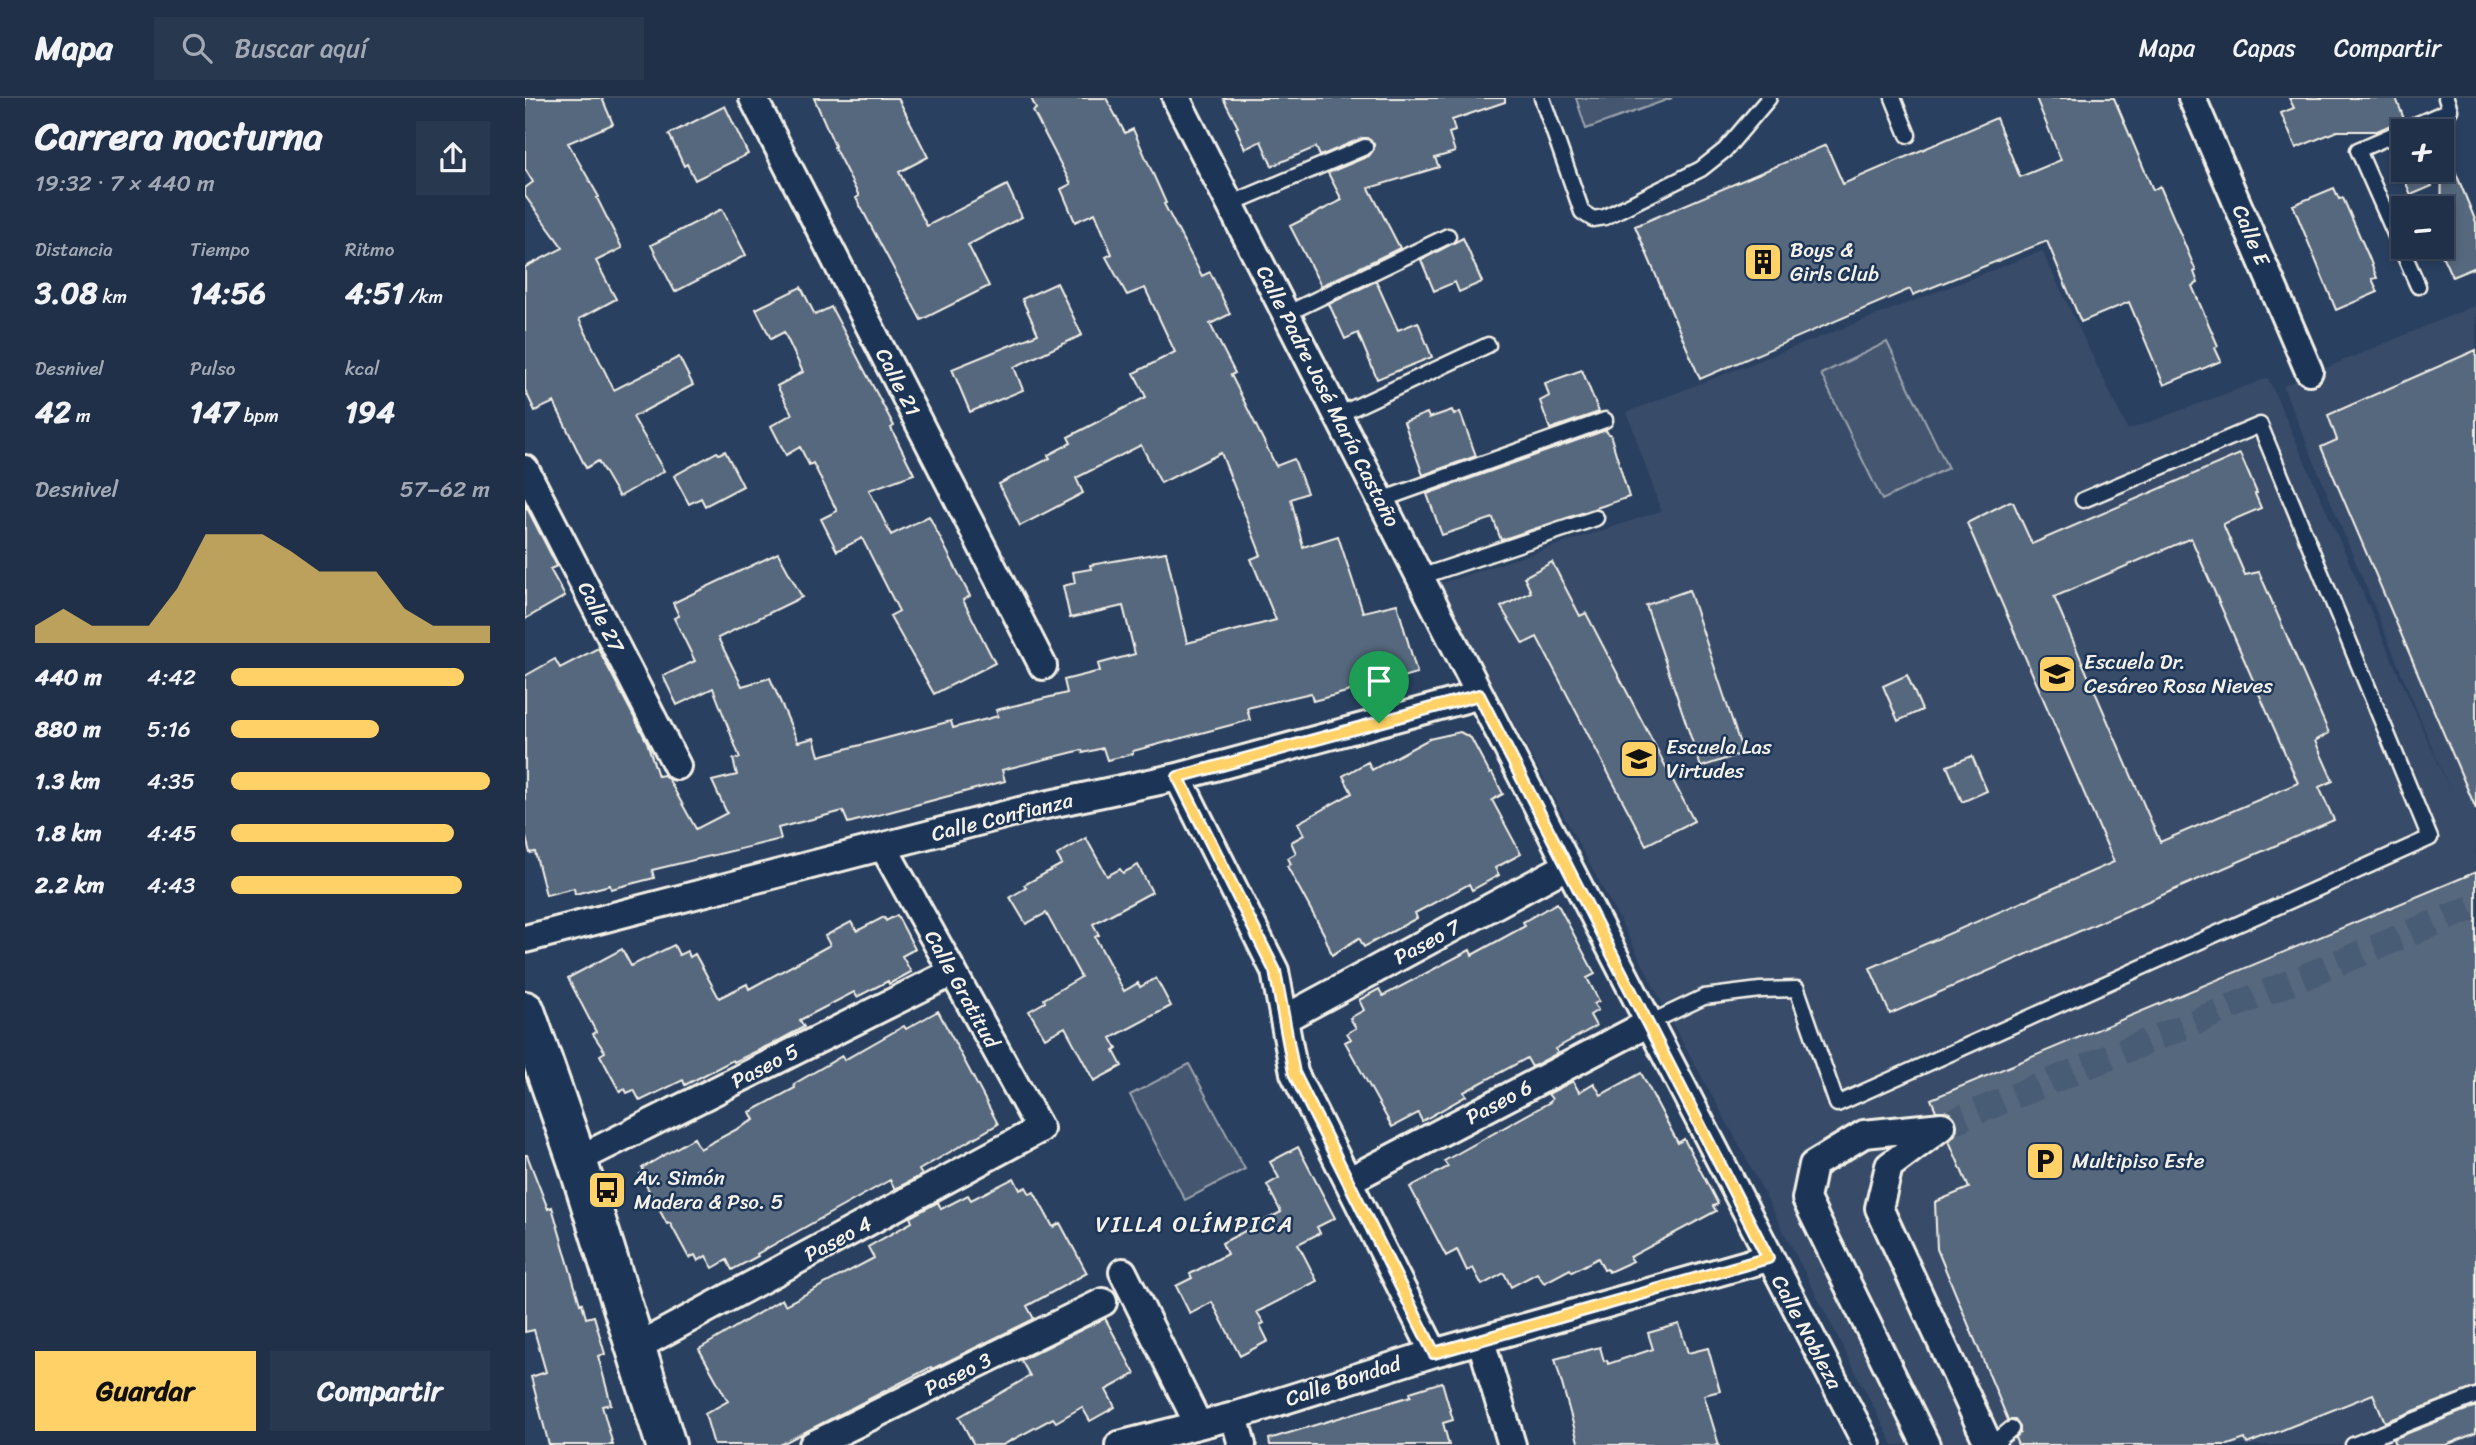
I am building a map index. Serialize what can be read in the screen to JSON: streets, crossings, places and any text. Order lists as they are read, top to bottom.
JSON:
{
  "streets": {
    "street": [
      "Calle E",
      "Calle 21",
      "Calle Padre José María Castaño",
      "Calle 27",
      "Calle Confianza",
      "Paseo 7",
      "Calle Gratitud",
      "Paseo 5",
      "Paseo 6",
      "Paseo 4",
      "Calle Nobleza",
      "Paseo 3",
      "Calle Bondad"
    ]
  },
  "crossings": [
    ["Calle Padre José María Castaño", "Calle Confianza"],
    ["Calle Padre José María Castaño", "Calle Nobleza"],
    ["Calle Confianza", "Calle Gratitud"],
    ["Calle Confianza", "Calle Nobleza"],
    ["Paseo 7", "Calle Nobleza"],
    ["Calle Gratitud", "Paseo 5"],
    ["Calle Gratitud", "Paseo 4"],
    ["Paseo 6", "Calle Nobleza"],
    ["Calle Nobleza", "Calle Bondad"]
  ],
  "districts": ["VILLA OLÍMPICA"],
  "places": {
    "building": ["Boys & Girls Club"],
    "school or university": ["Escuela Dr. Cesáreo Rosa Nieves", "Escuela Las Virtudes"],
    "parking": ["Multipiso Este"],
    "bus stop": ["Av. Simón Madera & Pso. 5"]
  },
  "page": {
    "header": "Mapa",
    "search": "Buscar aquí",
    "nav": ["Mapa", "Capas", "Compartir"],
    "heading": ["Carrera nocturna", "19:32 · 7 × 440 m"],
    "map_buttons": ["+", "−"],
    "stats": [
      ["Distancia", "3.08 km"],
      ["Tiempo", "14:56"],
      ["Ritmo", "4:51 /km"],
      ["Desnivel", "42 m"],
      ["Pulso", "147 bpm"],
      ["kcal", "194"]
    ],
    "chart": ["Desnivel", "57–62 m"],
    "list": [
      {
        "name": "440 m",
        "note": "4:42"
      },
      {
        "name": "880 m",
        "note": "5:16"
      },
      {
        "name": "1.3 km",
        "note": "4:35"
      },
      {
        "name": "1.8 km",
        "note": "4:45"
      },
      {
        "name": "2.2 km",
        "note": "4:43"
      }
    ],
    "buttons": ["Guardar", "Compartir"]
  }
}
